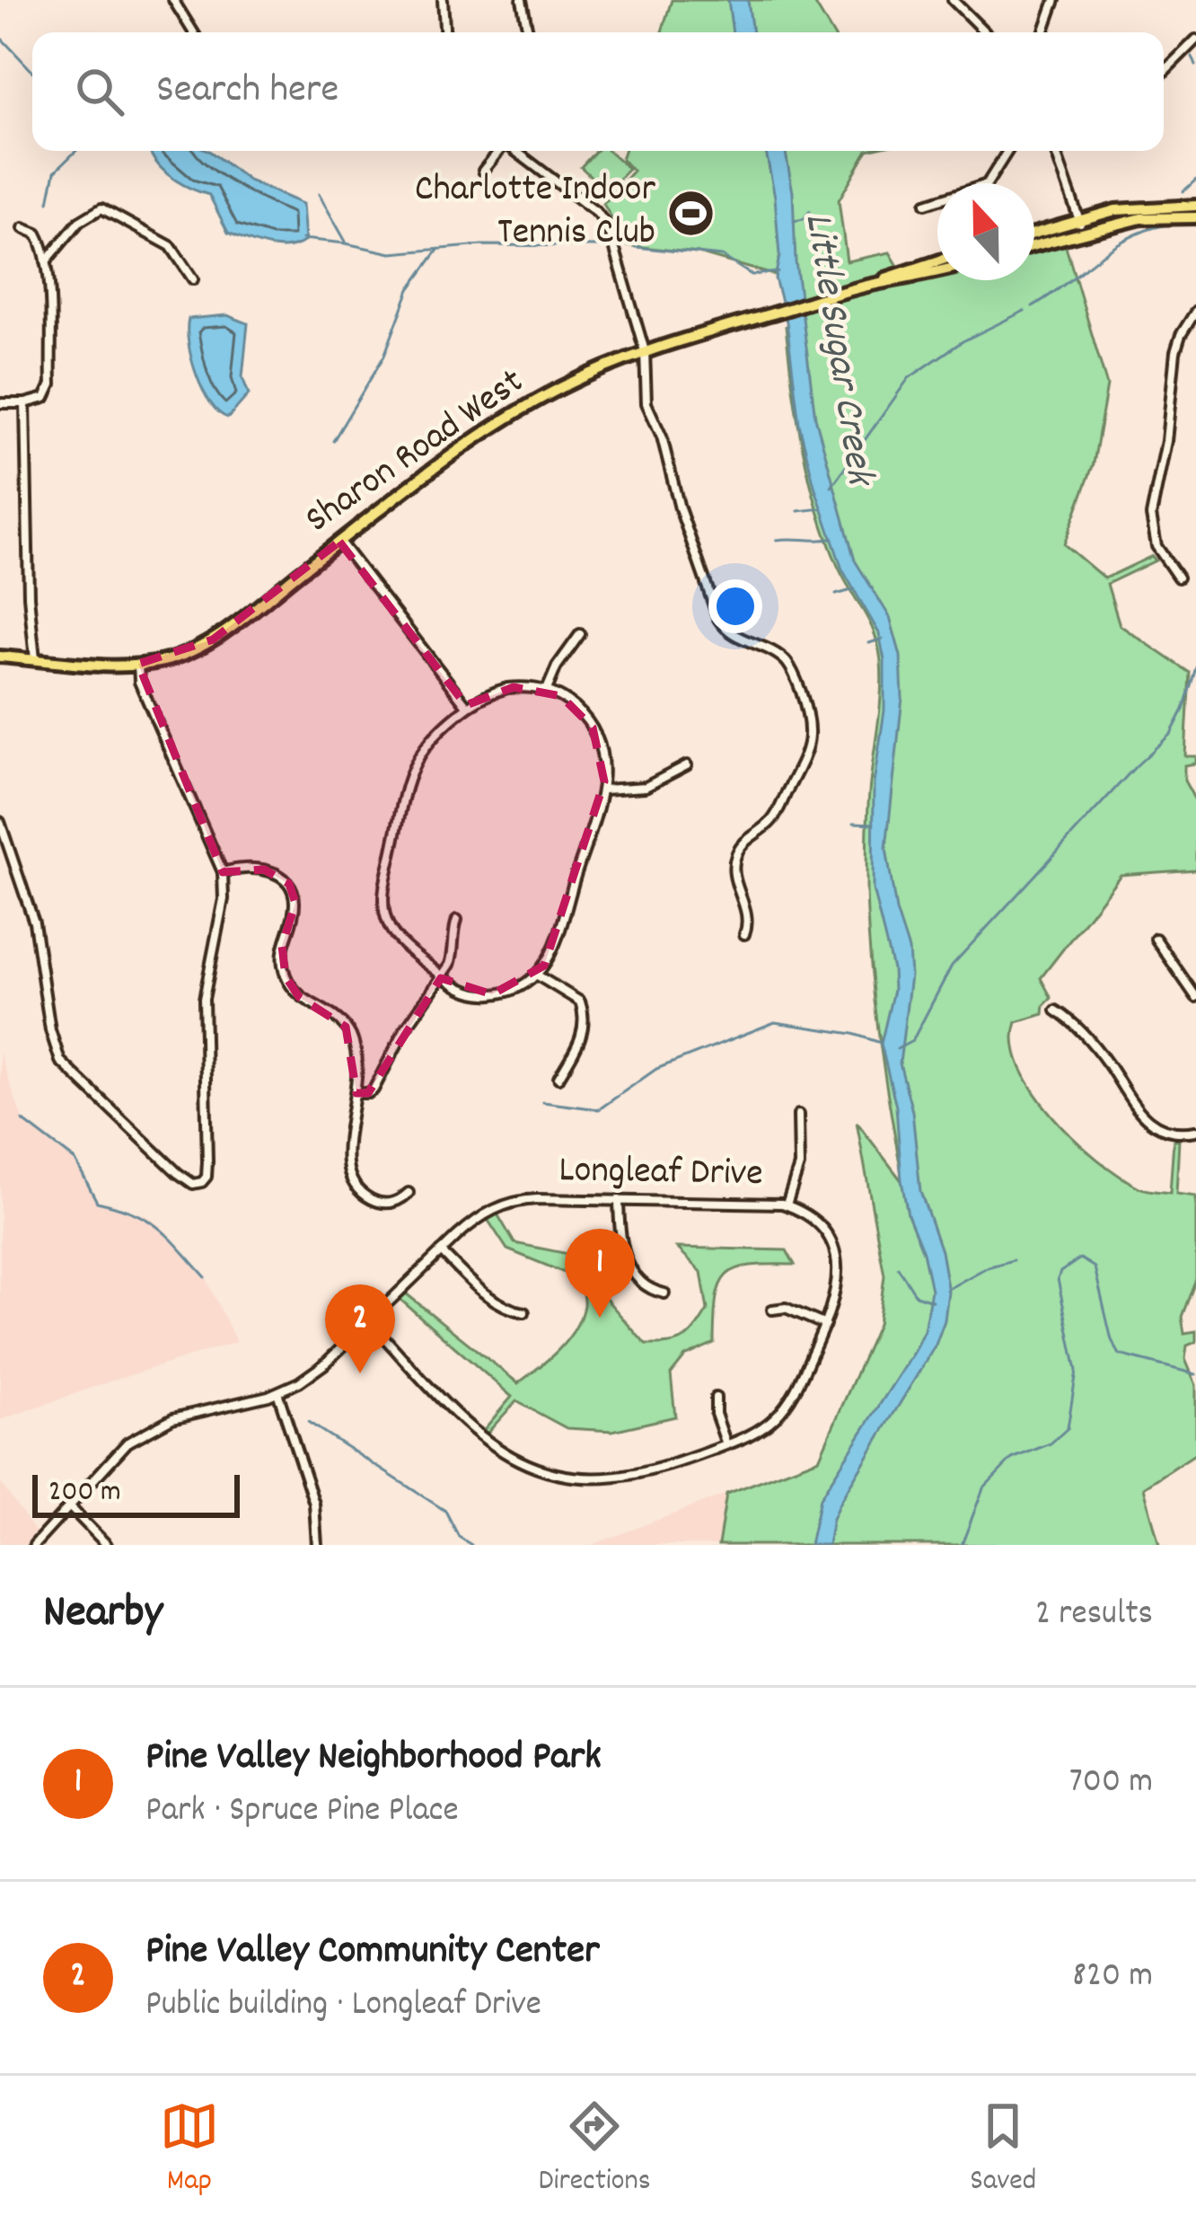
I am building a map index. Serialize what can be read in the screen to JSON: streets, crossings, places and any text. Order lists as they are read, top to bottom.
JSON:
{
  "streets": {
    "main road": ["Sharon Road West"],
    "street": ["Longleaf Drive"]
  },
  "water": ["Little Sugar Creek"],
  "places": {
    "sports": ["Charlotte Indoor Tennis Club"]
  },
  "scale_bar": "200 m",
  "north": "top",
  "page": {
    "search": "Search here",
    "pins": ["1", "2"],
    "scale": "200 m",
    "heading": ["Nearby", "2 results"],
    "list": [
      {
        "mark": "1",
        "name": "Pine Valley Neighborhood Park",
        "note": "Park · Spruce Pine Place",
        "value": "700 m"
      },
      {
        "mark": "2",
        "name": "Pine Valley Community Center",
        "note": "Public building · Longleaf Drive",
        "value": "820 m"
      }
    ],
    "nav": ["Map", "Directions", "Saved"]
  }
}
